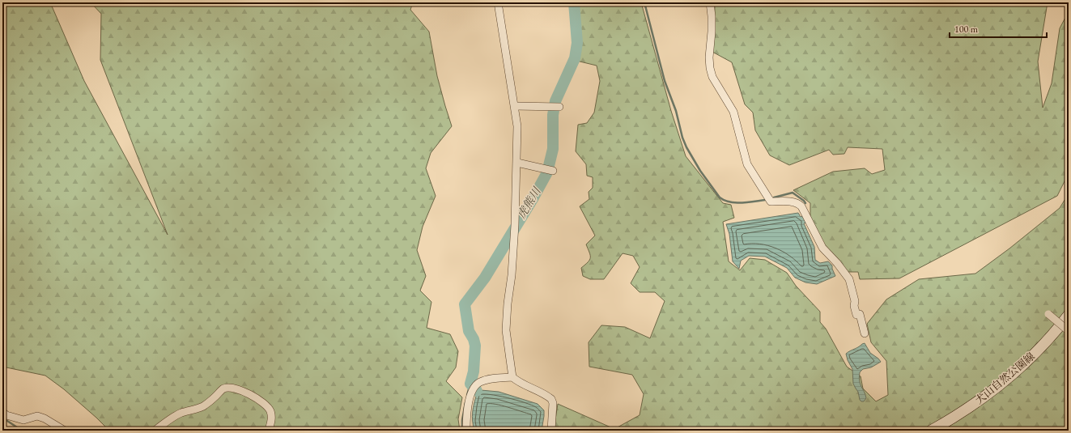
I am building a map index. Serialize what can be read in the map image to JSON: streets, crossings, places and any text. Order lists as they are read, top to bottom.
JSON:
{
  "streets": {
    "main road": ["犬山自然公園線"]
  },
  "water": ["虎熊川"],
  "scale_bar": "100 m"
}
